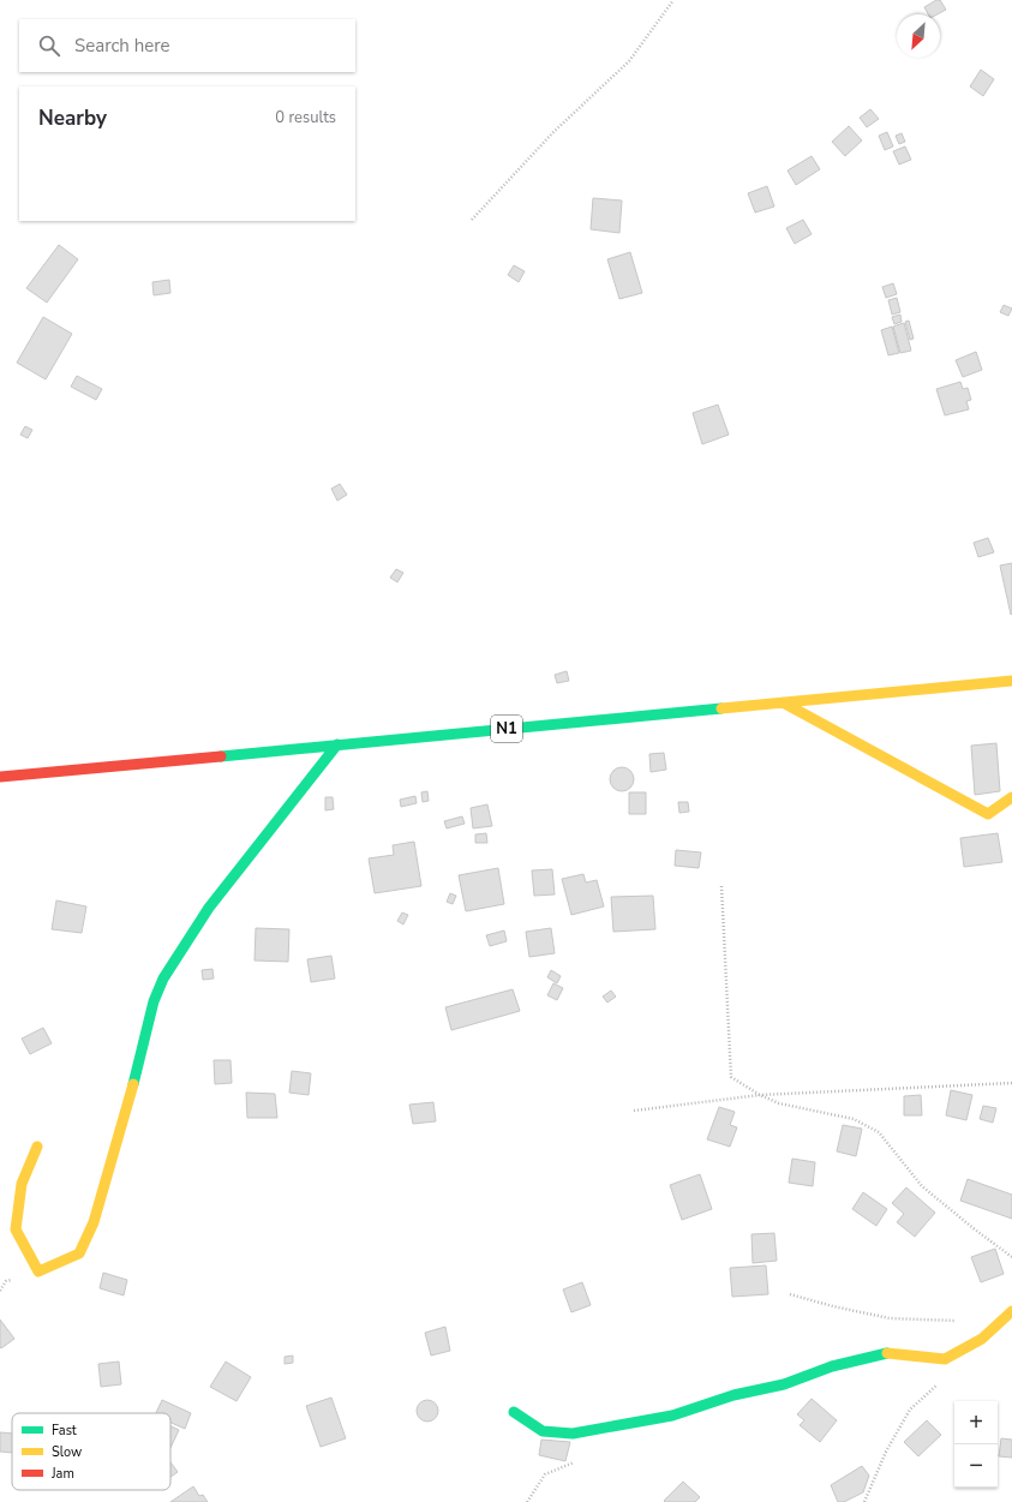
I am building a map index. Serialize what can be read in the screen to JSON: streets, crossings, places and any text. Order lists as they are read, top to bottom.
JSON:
{
  "streets": {
    "main road": ["N1"]
  },
  "legend": ["Fast", "Slow", "Jam"],
  "north": "bottom left",
  "page": {
    "search": "Search here",
    "heading": ["Nearby", "0 results"],
    "map_buttons": ["+", "−"]
  }
}
